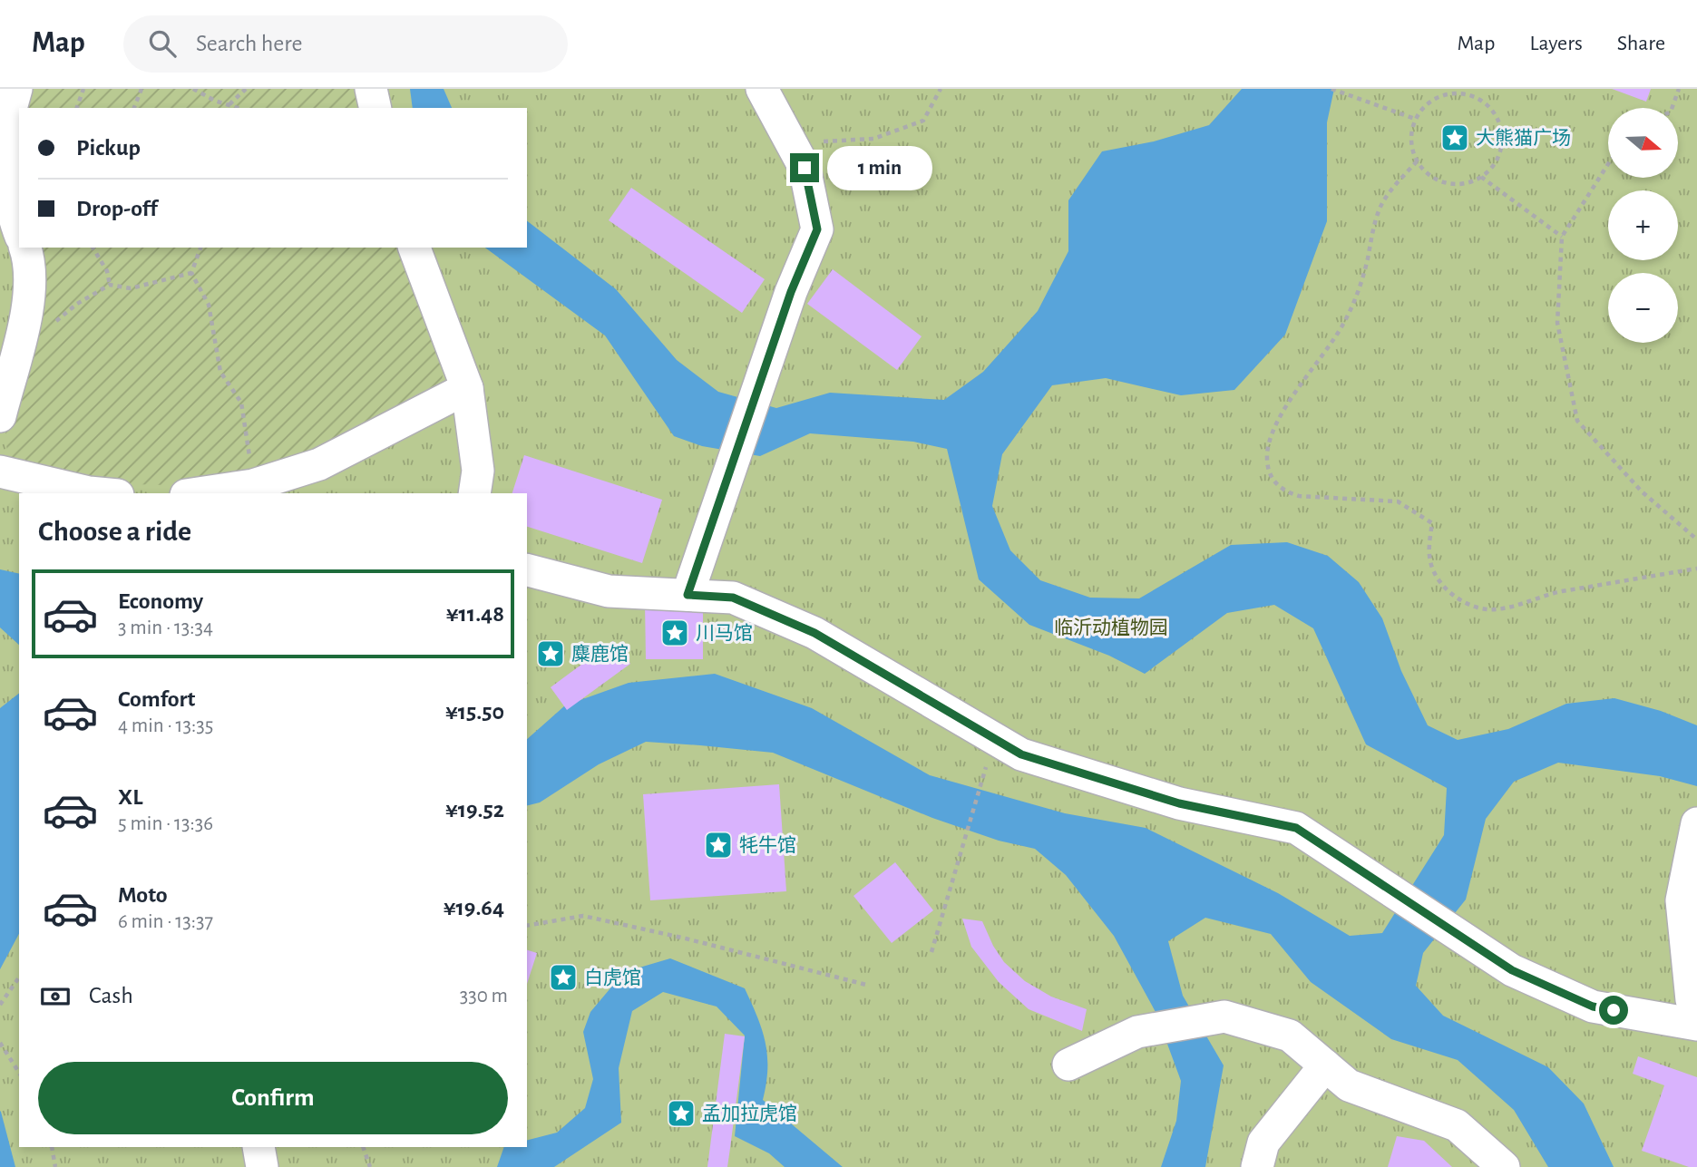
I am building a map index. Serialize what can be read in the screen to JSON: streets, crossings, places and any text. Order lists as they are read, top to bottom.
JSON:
{
  "parks": ["临沂动植物园"],
  "places": {
    "place": [
      "大熊猫广场",
      "川马馆",
      "麋鹿馆",
      "牦牛馆",
      "白虎馆",
      "孟加拉虎馆"
    ]
  },
  "north": "right",
  "page": {
    "header": "Map",
    "search": "Search here",
    "nav": ["Map", "Layers", "Share"],
    "map_buttons": ["+", "−"],
    "banner": ["Pickup", "Drop-off"],
    "bubble": "1 min",
    "heading": "Choose a ride",
    "list": [
      {
        "name": "Economy",
        "note": "3 min · 13:34",
        "value": "¥11.48"
      },
      {
        "name": "Comfort",
        "note": "4 min · 13:35",
        "value": "¥15.50"
      },
      {
        "name": "XL",
        "note": "5 min · 13:36",
        "value": "¥19.52"
      },
      {
        "name": "Moto",
        "note": "6 min · 13:37",
        "value": "¥19.64"
      }
    ],
    "pay": ["Cash", "330 m"],
    "buttons": "Confirm"
  }
}
